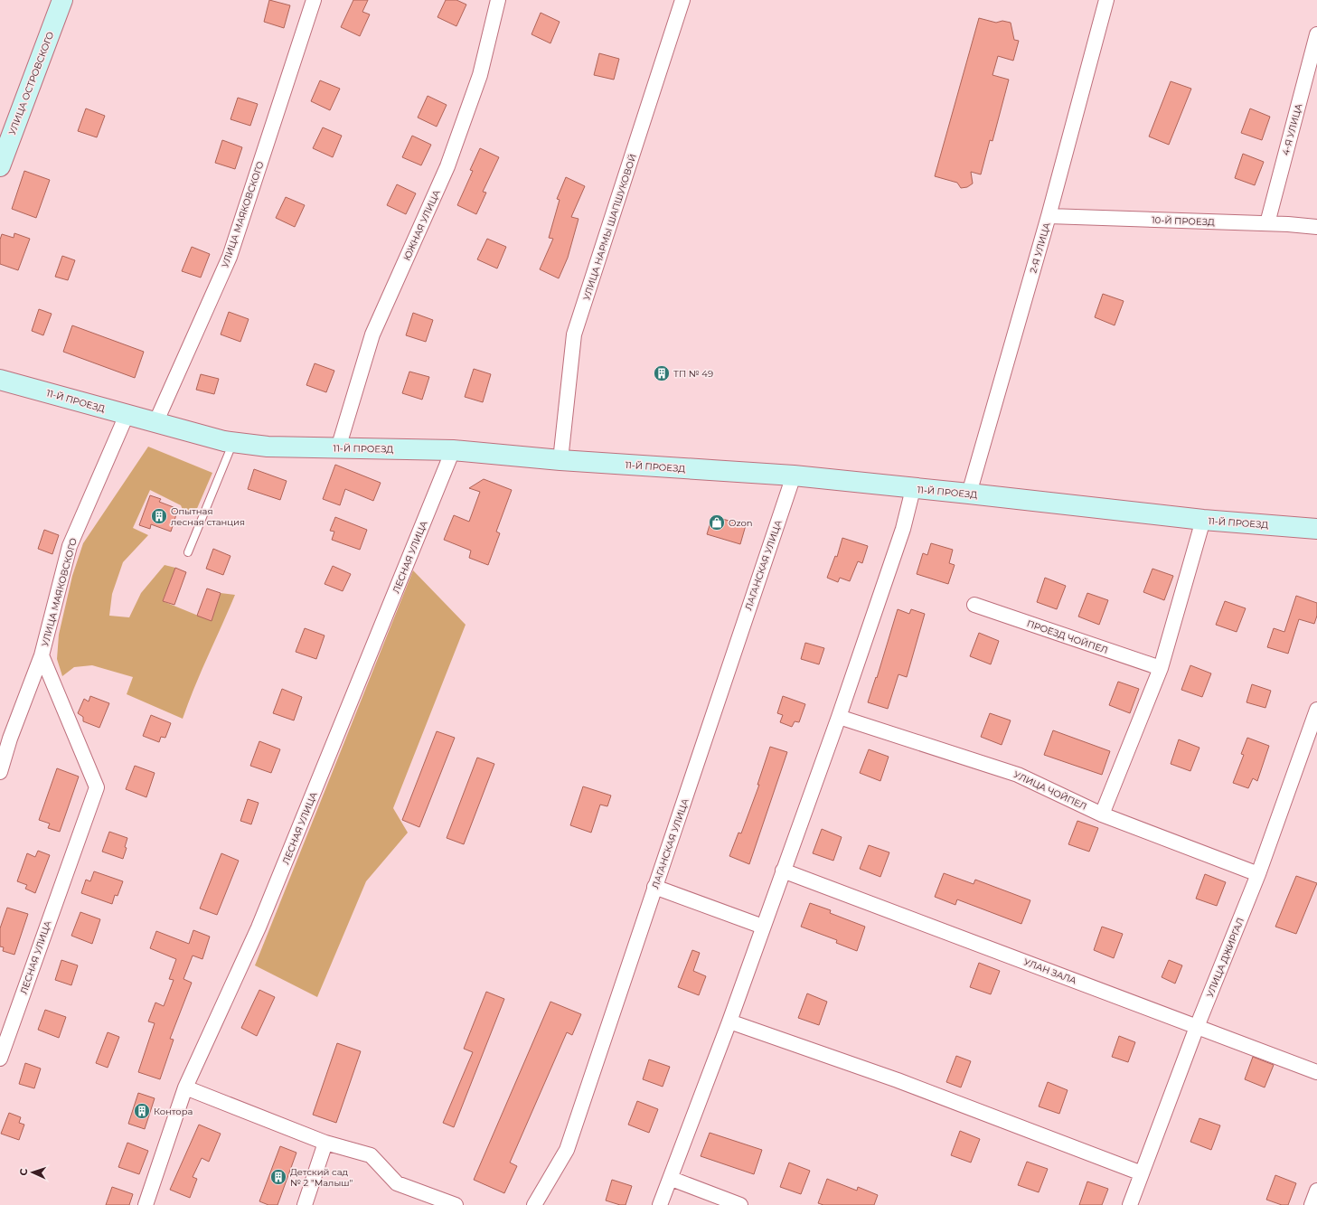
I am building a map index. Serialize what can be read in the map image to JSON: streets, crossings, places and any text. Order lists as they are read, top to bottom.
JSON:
{
  "streets": {
    "street": [
      "УЛИЦА ОСТРОВСКОГО",
      "4-Я УЛИЦА",
      "УЛИЦА МАЯКОВСКОГО",
      "10-Й ПРОЕЗД",
      "ЮЖНАЯ УЛИЦА",
      "УЛИЦА НАРМЫ ШАПШУКОВОЙ",
      "2-Я УЛИЦА",
      "11-Й ПРОЕЗД",
      "ЛЕСНАЯ УЛИЦА",
      "ЛАГАНСКАЯ УЛИЦА",
      "ПРОЕЗД ЧОЙПЕЛ",
      "УЛИЦА ЧОЙПЕЛ",
      "УЛИЦА ДЖИРГАЛ",
      "УЛАН ЗАЛА"
    ]
  },
  "crossings": [
    ["4-Я УЛИЦА", "10-Й ПРОЕЗД"],
    ["УЛИЦА МАЯКОВСКОГО", "11-Й ПРОЕЗД"],
    ["УЛИЦА МАЯКОВСКОГО", "ЛЕСНАЯ УЛИЦА"],
    ["10-Й ПРОЕЗД", "2-Я УЛИЦА"],
    ["ЮЖНАЯ УЛИЦА", "11-Й ПРОЕЗД"],
    ["УЛИЦА НАРМЫ ШАПШУКОВОЙ", "11-Й ПРОЕЗД"],
    ["2-Я УЛИЦА", "11-Й ПРОЕЗД"],
    ["11-Й ПРОЕЗД", "ЛЕСНАЯ УЛИЦА"],
    ["11-Й ПРОЕЗД", "ЛАГАНСКАЯ УЛИЦА"],
    ["УЛИЦА ЧОЙПЕЛ", "УЛИЦА ДЖИРГАЛ"],
    ["УЛИЦА ДЖИРГАЛ", "УЛАН ЗАЛА"]
  ],
  "places": {
    "building": [
      "ТП № 49",
      "Опытная лесная станция",
      "Контора",
      "Детский сад № 2 \"Малыш\""
    ],
    "shop": ["Ozon"]
  },
  "north": "left"
}
